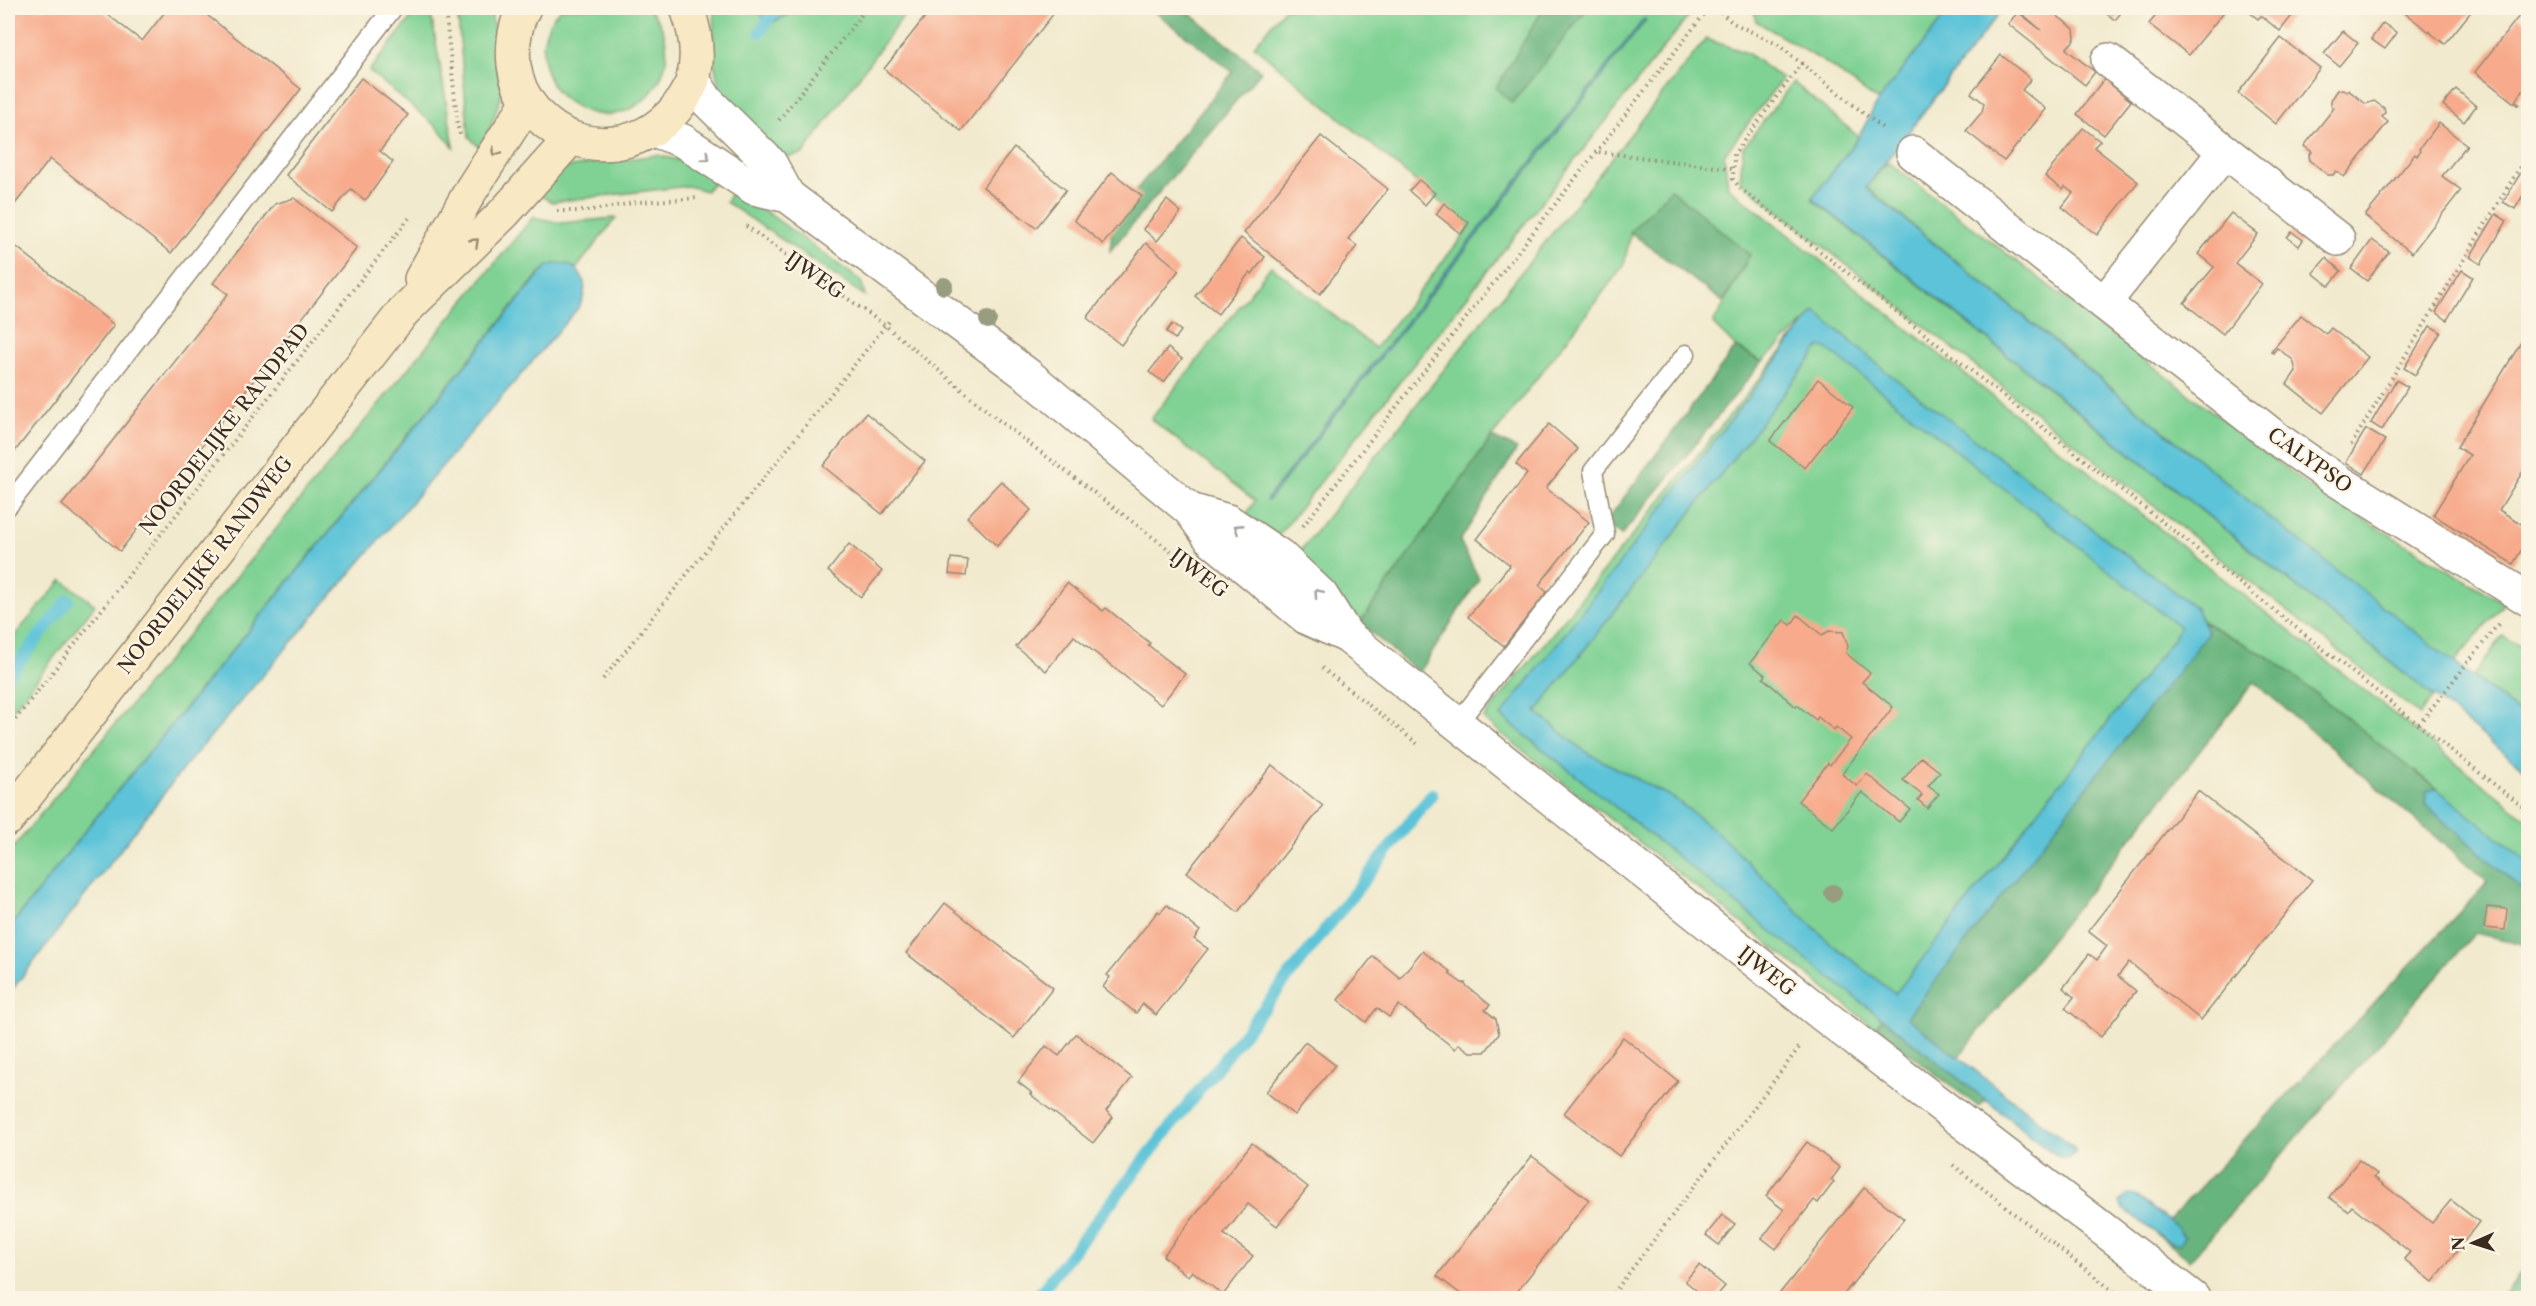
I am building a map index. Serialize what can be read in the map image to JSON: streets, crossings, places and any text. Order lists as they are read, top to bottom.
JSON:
{
  "streets": {
    "main road": ["NOORDELIJKE RANDWEG"],
    "street": ["IJWEG", "CALYPSO"],
    "path": ["NOORDELIJKE RANDPAD"]
  },
  "north": "left"
}
